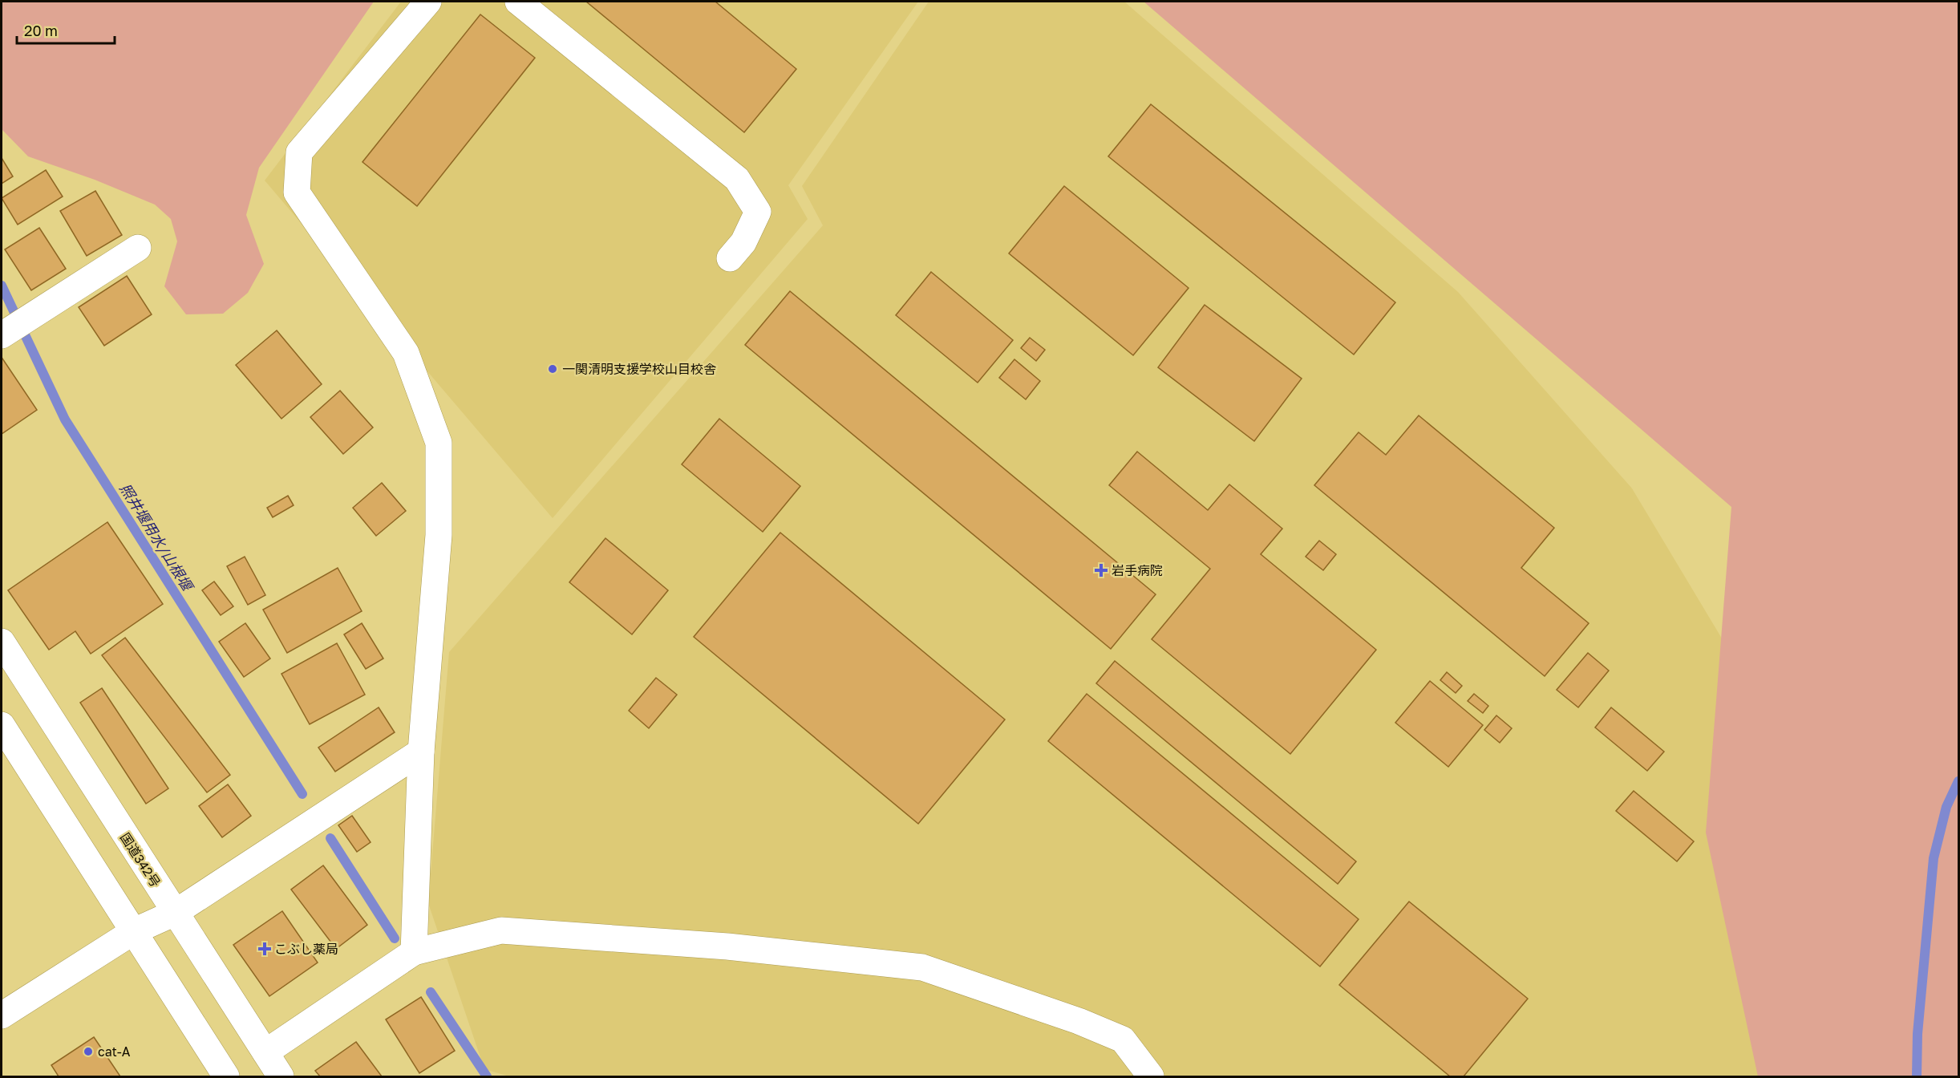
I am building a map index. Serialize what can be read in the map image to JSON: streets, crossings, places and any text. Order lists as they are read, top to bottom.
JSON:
{
  "streets": {
    "main road": ["国道342号"]
  },
  "water": ["照井堰用水/山根堰"],
  "places": {
    "other": ["一関清明支援学校山目校舎", "cat-A"],
    "health": ["岩手病院", "こぶし薬局"]
  },
  "scale_bar": "20 m"
}
